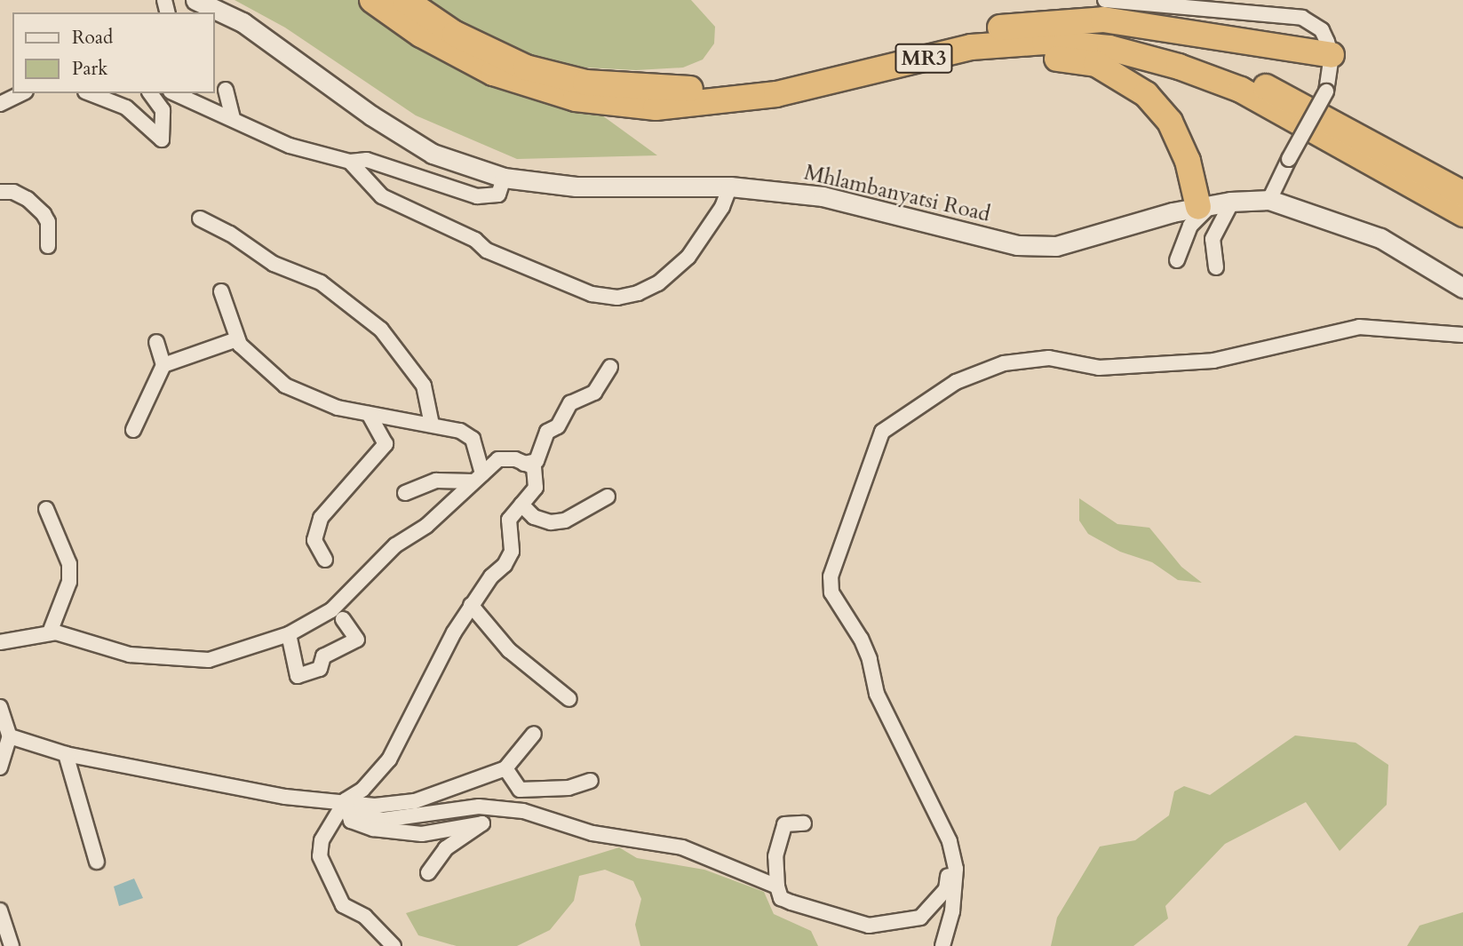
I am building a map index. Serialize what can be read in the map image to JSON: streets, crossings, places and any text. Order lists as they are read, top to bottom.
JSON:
{
  "streets": {
    "highway": ["MR3"],
    "main road": ["Mhlambanyatsi Road"]
  },
  "legend": ["Road", "Park"]
}
